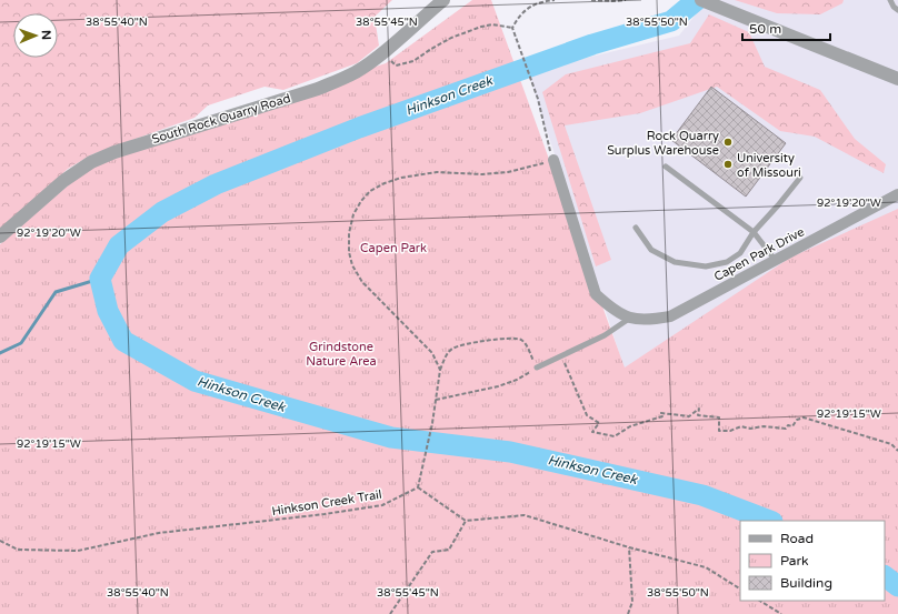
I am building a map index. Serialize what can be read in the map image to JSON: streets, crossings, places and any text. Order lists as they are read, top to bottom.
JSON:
{
  "streets": {
    "street": ["South Rock Quarry Road", "Capen Park Drive"],
    "path": ["Hinkson Creek Trail"]
  },
  "water": ["Hinkson Creek"],
  "parks": ["Capen Park", "Grindstone Nature Area"],
  "places": ["Rock Quarry Surplus Warehouse", "University of Missouri"],
  "legend": ["Road", "Park", "Building"],
  "scale_bar": "50 m",
  "north": "right",
  "coordinates": [
    "38°55'40\"N",
    "38°55'45\"N",
    "38°55'50\"N",
    "92°19'20\"W",
    "92°19'15\"W"
  ]
}
